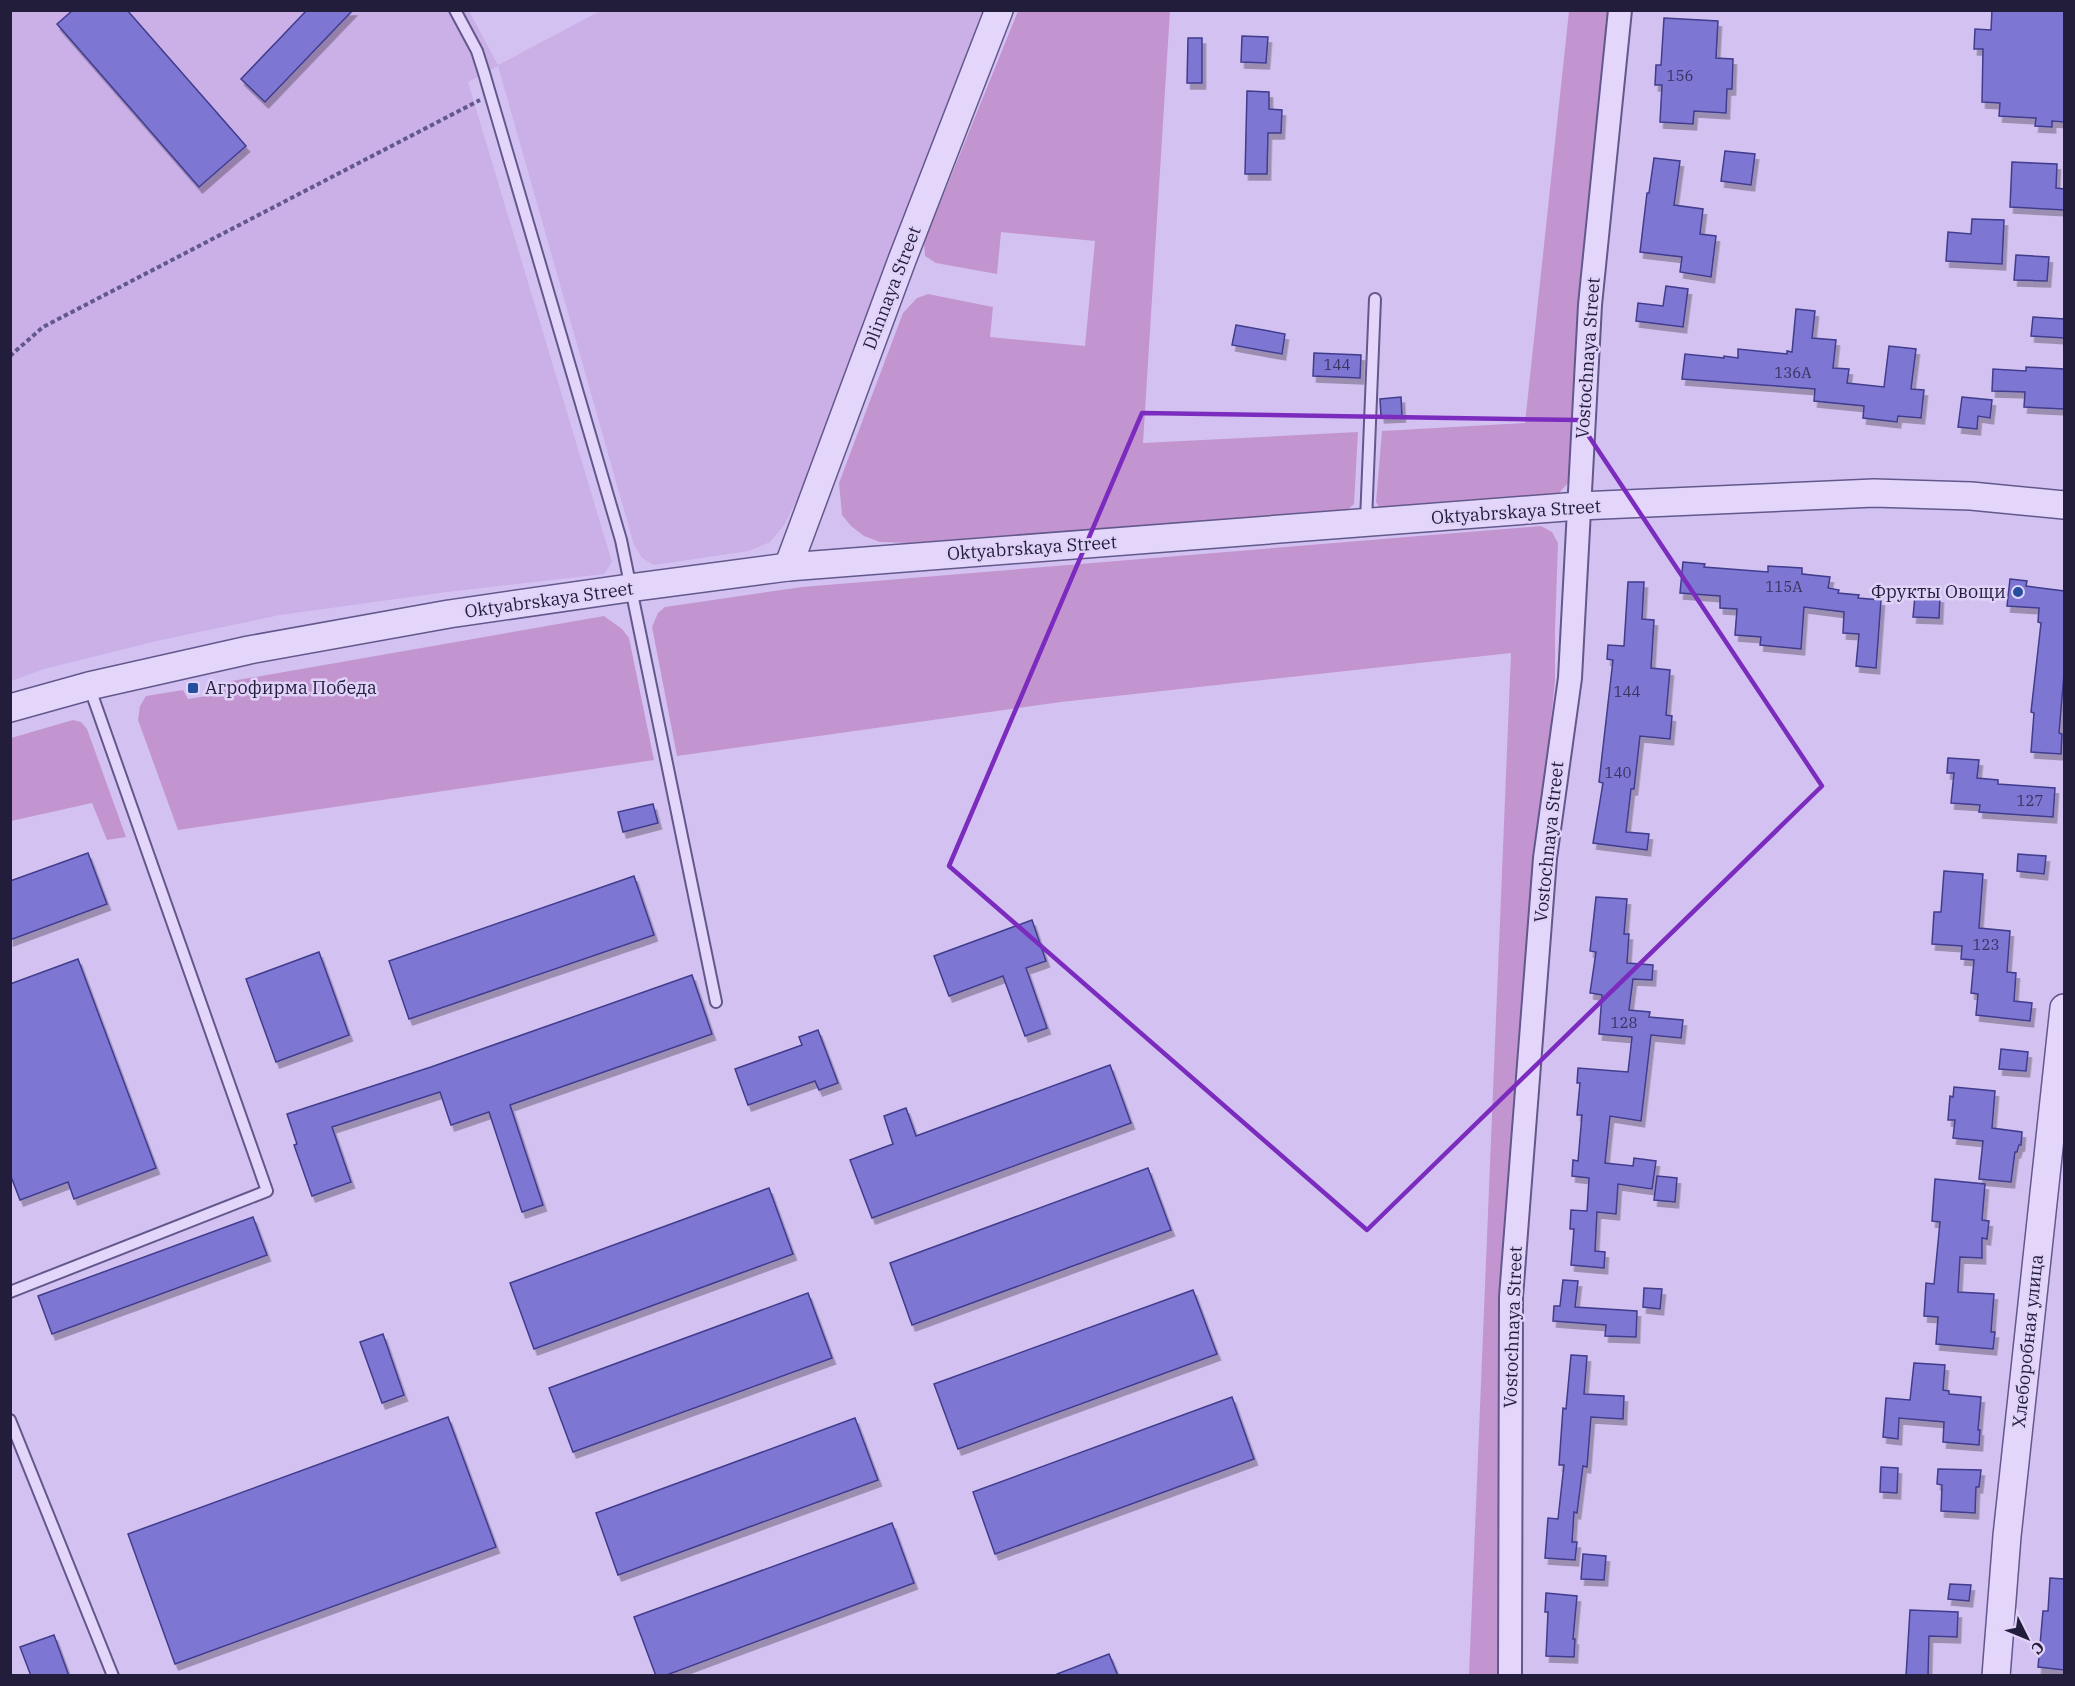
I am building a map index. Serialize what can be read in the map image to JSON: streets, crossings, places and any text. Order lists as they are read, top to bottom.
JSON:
{
  "streets": {
    "street": [
      "Dlinnaya Street",
      "Vostochnaya Street",
      "Oktyabrskaya Street",
      "Хлеборобная улица"
    ]
  },
  "crossings": [
    ["Dlinnaya Street", "Oktyabrskaya Street"],
    ["Vostochnaya Street", "Oktyabrskaya Street"]
  ],
  "places": {
    "other": ["Фрукты Овощи"],
    "transit": ["Агрофирма Победа"]
  },
  "house_numbers": [
    "156",
    "144",
    "136А",
    "115А",
    "144",
    "140",
    "127",
    "123",
    "128"
  ],
  "north": "bottom right"
}
